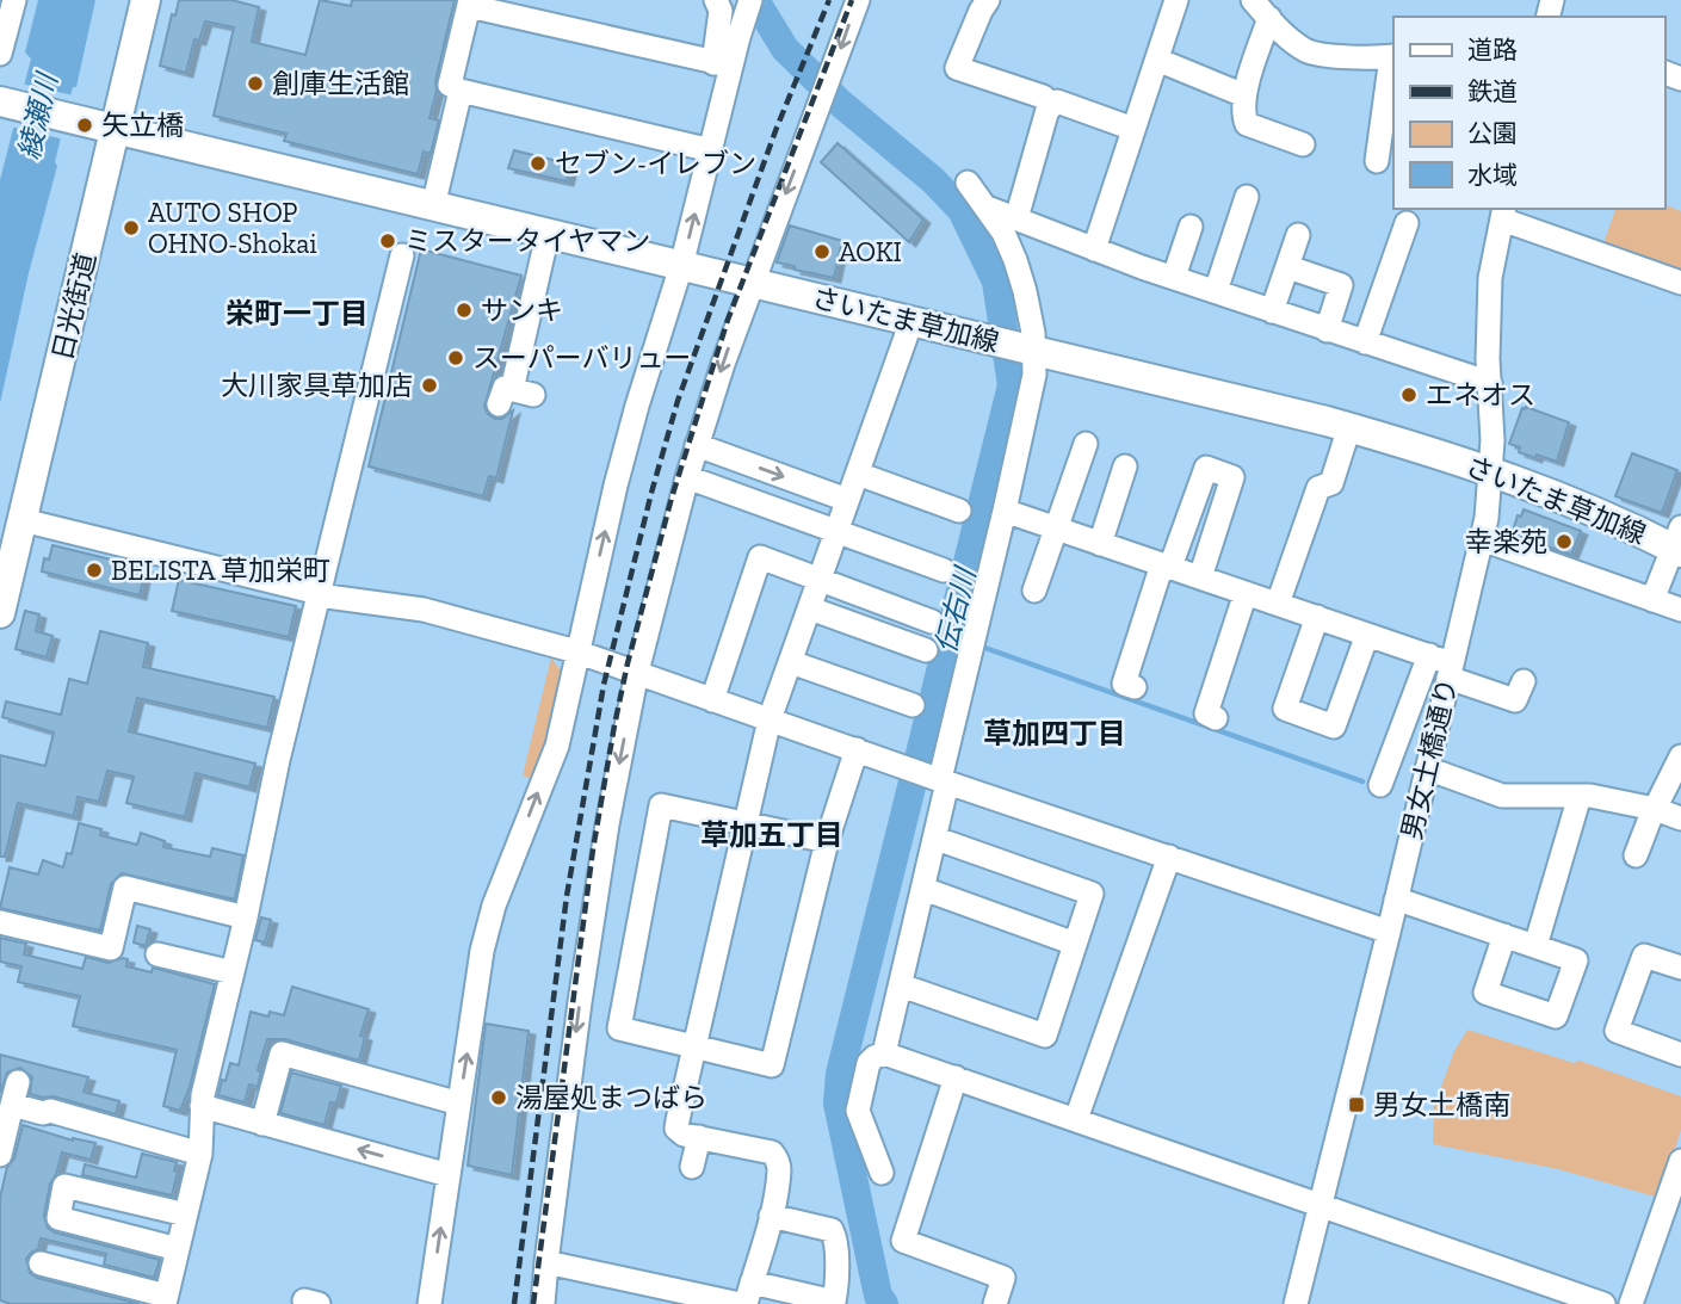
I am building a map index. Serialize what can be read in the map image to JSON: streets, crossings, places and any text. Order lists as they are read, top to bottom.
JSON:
{
  "streets": {
    "main road": ["日光街道", "さいたま草加線"],
    "street": ["男女土橋通り"]
  },
  "crossings": [
    ["日光街道", "さいたま草加線"],
    ["さいたま草加線", "男女土橋通り"]
  ],
  "districts": ["栄町一丁目", "草加四丁目", "草加五丁目"],
  "water": ["綾瀬川", "伝右川"],
  "places": {
    "other": [
      "創庫生活館",
      "矢立橋",
      "セブン-イレブン",
      "AUTO SHOP OHNO-Shokai",
      "ミスタータイヤマン",
      "AOKI",
      "サンキ",
      "スーパーバリュー",
      "大川家具草加店",
      "エネオス",
      "幸楽苑",
      "BELISTA 草加栄町",
      "湯屋処まつばら"
    ],
    "transit": ["男女土橋南"]
  },
  "legend": [
    "道路",
    "鉄道",
    "公園",
    "水域"
  ]
}
